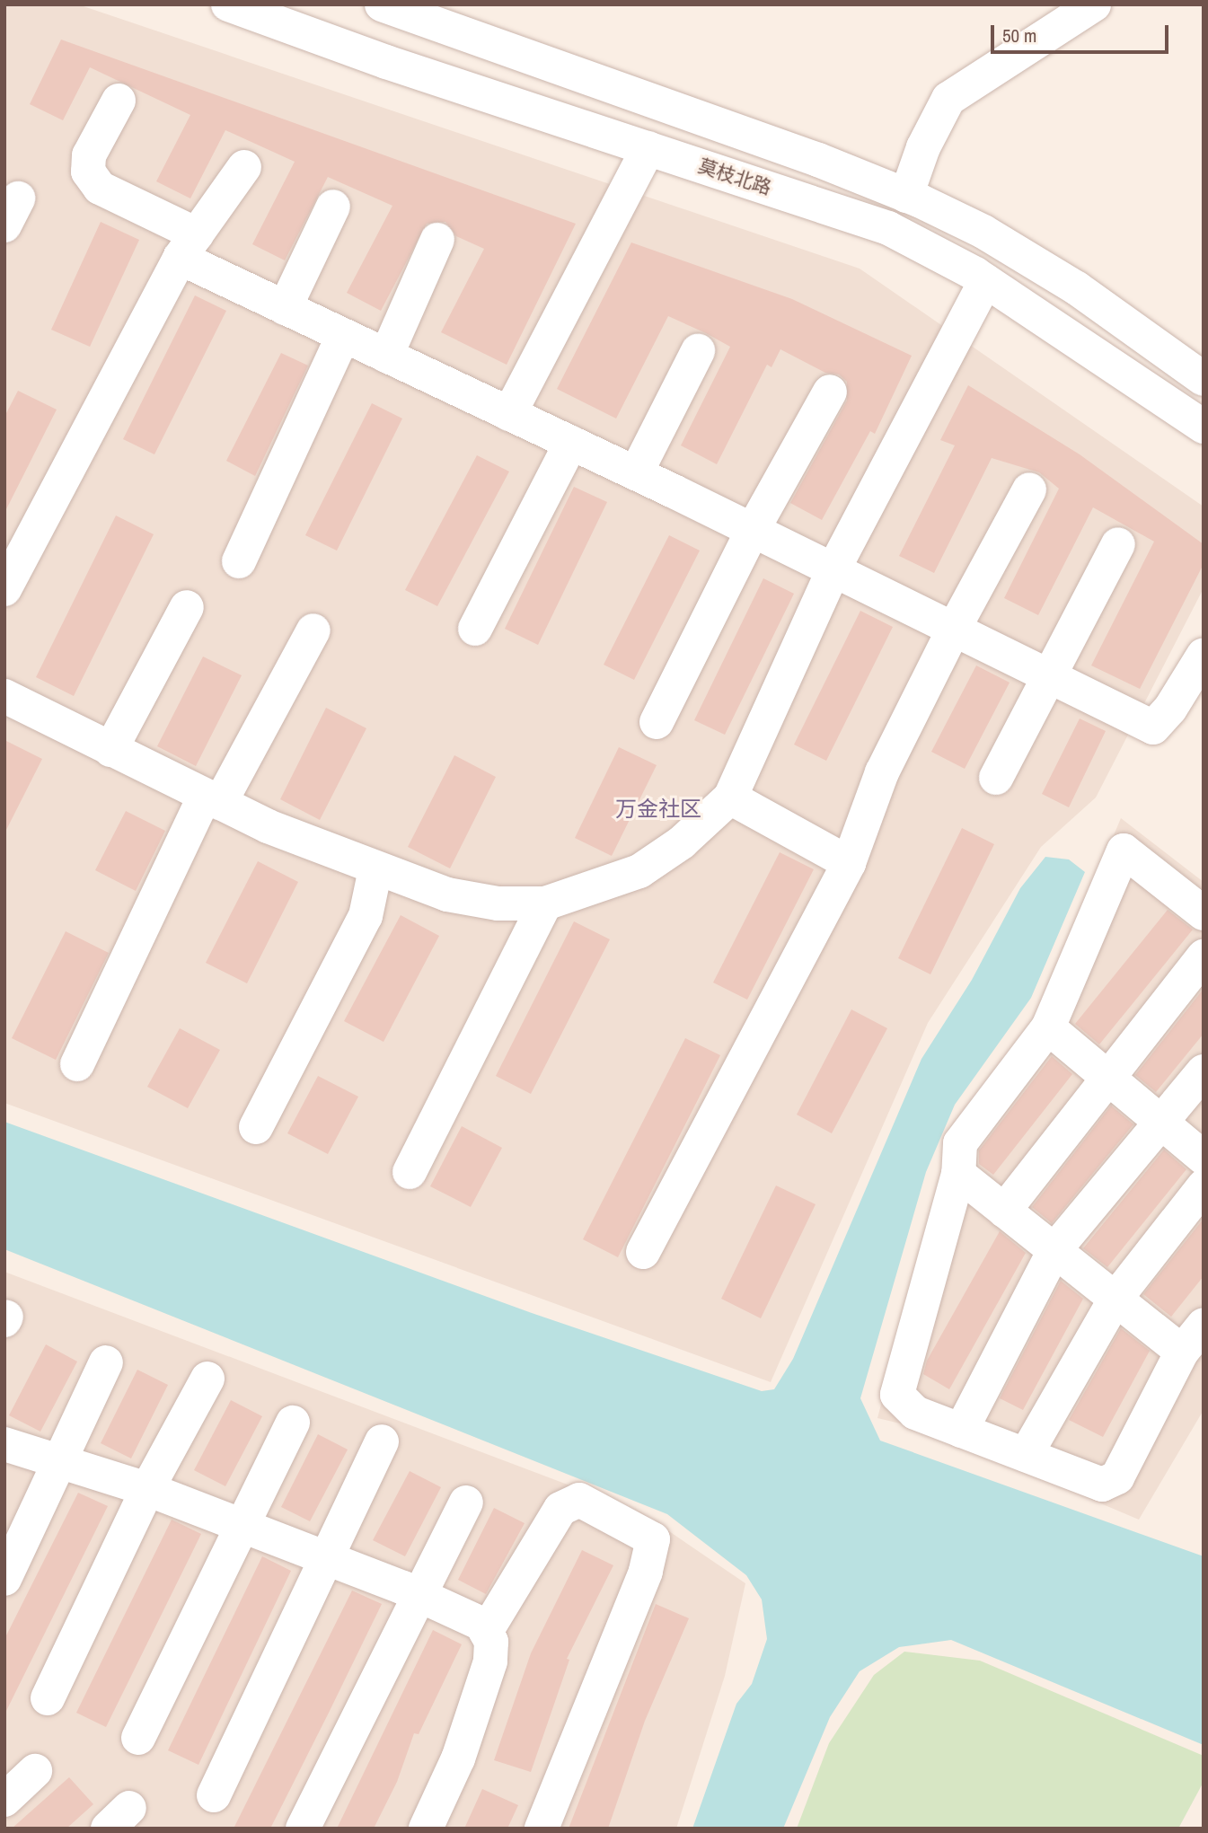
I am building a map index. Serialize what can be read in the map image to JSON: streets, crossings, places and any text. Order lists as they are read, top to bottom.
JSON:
{
  "streets": {
    "street": ["莫枝北路"]
  },
  "districts": ["万金社区"],
  "scale_bar": "50 m"
}
